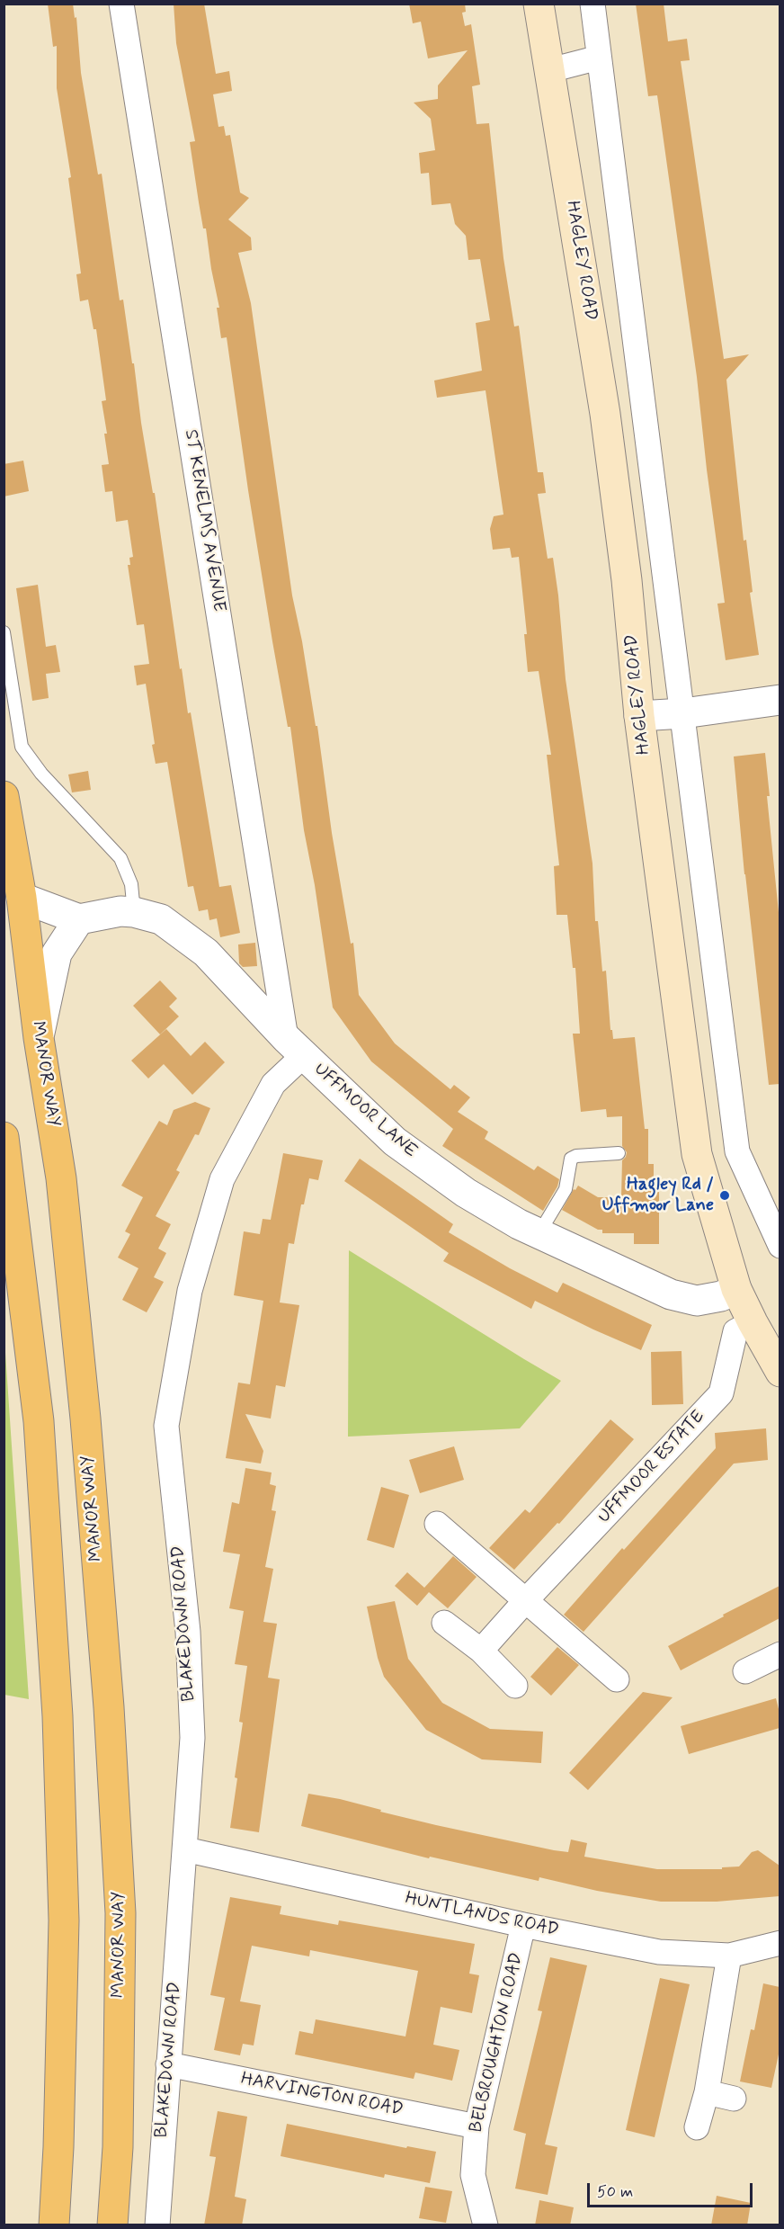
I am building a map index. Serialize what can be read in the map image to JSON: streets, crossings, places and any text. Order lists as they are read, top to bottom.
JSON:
{
  "streets": {
    "highway": ["MANOR WAY"],
    "main road": ["HAGLEY ROAD"],
    "street": [
      "ST KENELMS AVENUE",
      "UFFMOOR LANE",
      "UFFMOOR ESTATE",
      "BLAKEDOWN ROAD",
      "HUNTLANDS ROAD",
      "BELBROUGHTON ROAD",
      "HARVINGTON ROAD"
    ]
  },
  "crossings": [
    ["HAGLEY ROAD", "UFFMOOR LANE"],
    ["HAGLEY ROAD", "UFFMOOR ESTATE"],
    ["ST KENELMS AVENUE", "UFFMOOR LANE"],
    ["ST KENELMS AVENUE", "BLAKEDOWN ROAD"],
    ["UFFMOOR LANE", "BLAKEDOWN ROAD"],
    ["BLAKEDOWN ROAD", "HUNTLANDS ROAD"],
    ["BLAKEDOWN ROAD", "HARVINGTON ROAD"],
    ["HUNTLANDS ROAD", "BELBROUGHTON ROAD"],
    ["BELBROUGHTON ROAD", "HARVINGTON ROAD"]
  ],
  "places": ["Hagley Rd / Uffmoor Lane"],
  "scale_bar": "50 m"
}
